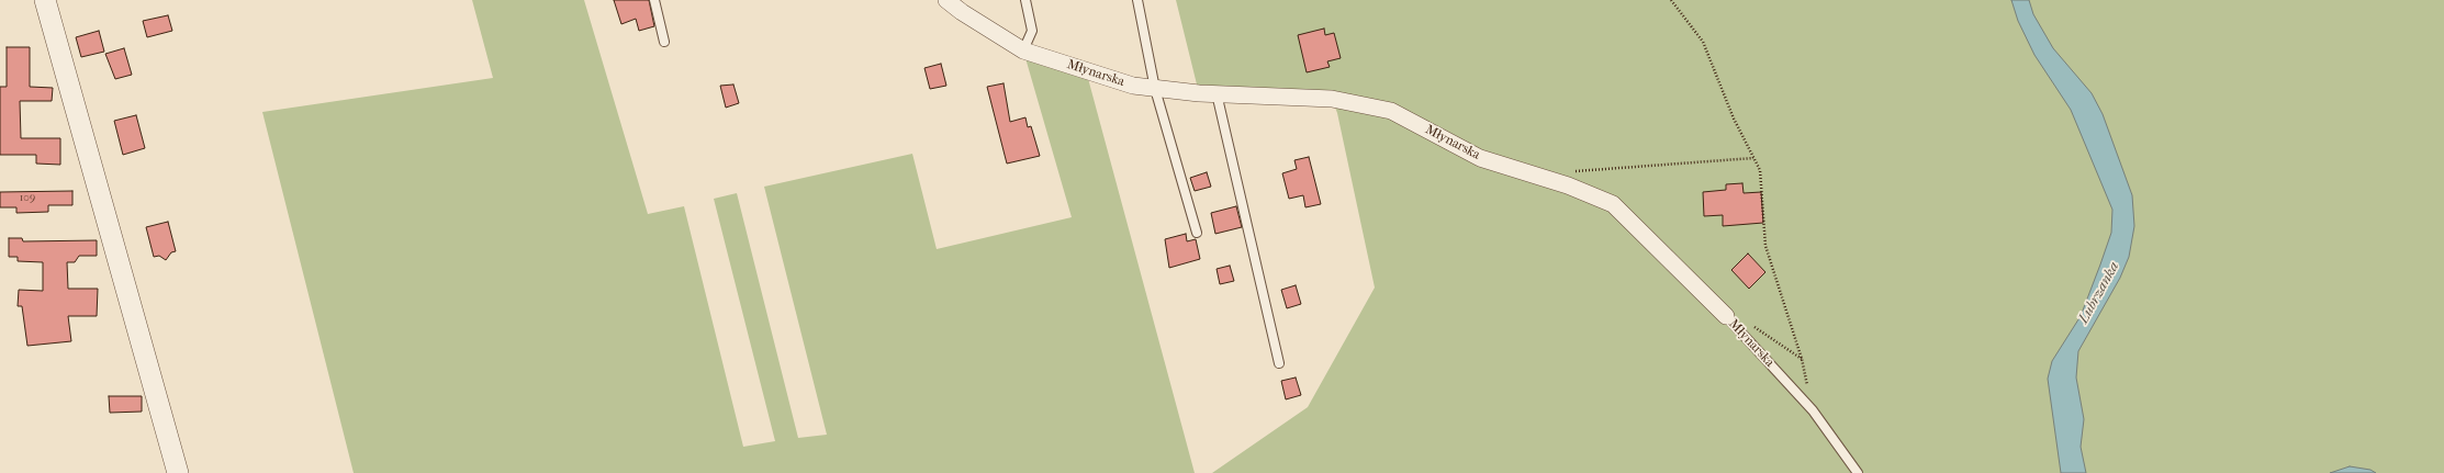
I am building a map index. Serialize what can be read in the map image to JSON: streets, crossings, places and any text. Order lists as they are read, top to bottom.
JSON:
{
  "streets": {
    "street": ["Młynarska"]
  },
  "water": ["Lubrzanka"],
  "house_numbers": ["109"]
}
